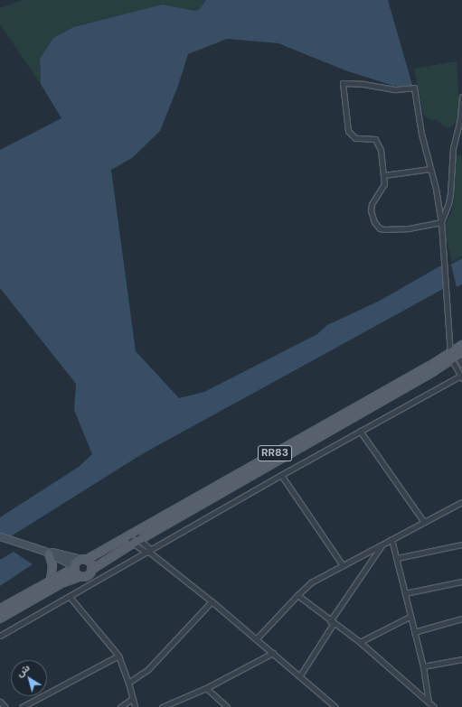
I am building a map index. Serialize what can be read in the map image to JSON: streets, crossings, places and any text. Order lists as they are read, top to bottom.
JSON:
{
  "streets": {
    "main road": ["RR83"]
  },
  "north": "top left"
}
